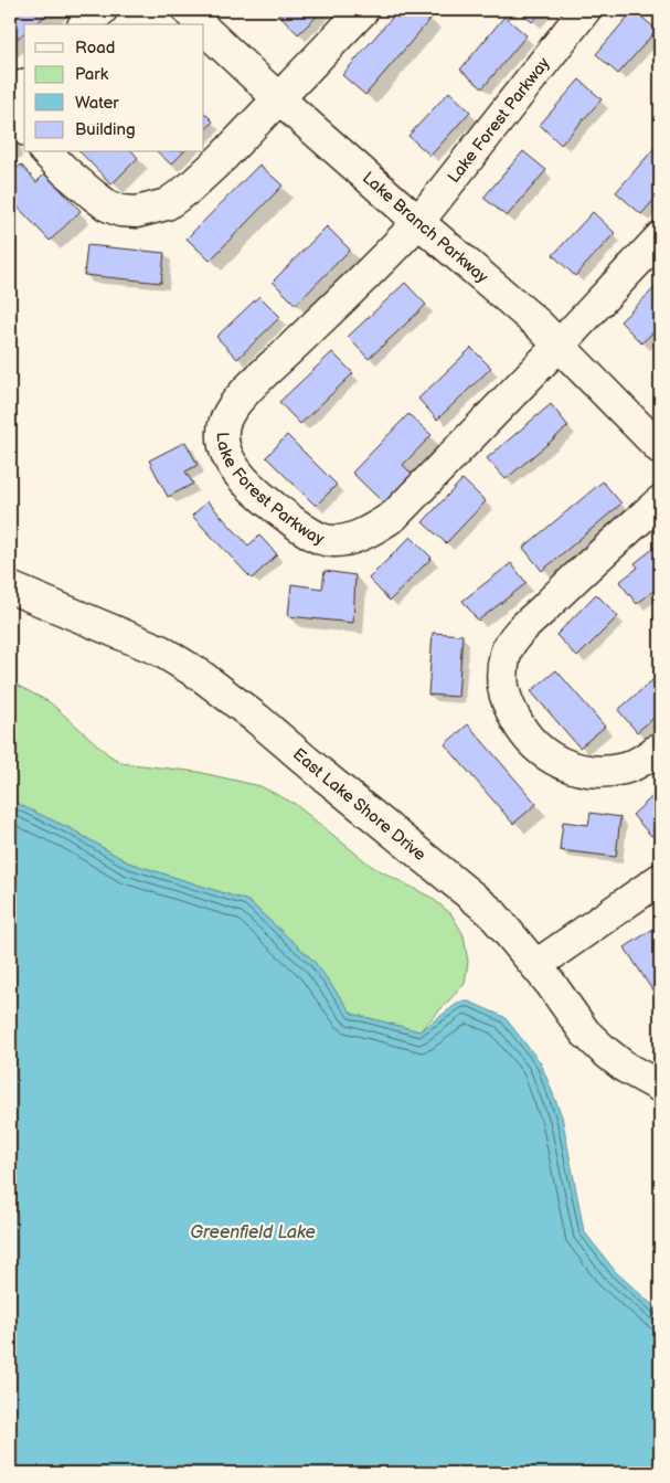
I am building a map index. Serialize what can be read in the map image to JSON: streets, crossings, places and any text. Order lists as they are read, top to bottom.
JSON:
{
  "streets": {
    "street": ["Lake Forest Parkway", "Lake Branch Parkway", "East Lake Shore Drive"]
  },
  "crossings": [
    ["Lake Forest Parkway", "Lake Branch Parkway"]
  ],
  "water": ["Greenfield Lake"],
  "legend": [
    "Road",
    "Park",
    "Water",
    "Building"
  ]
}
